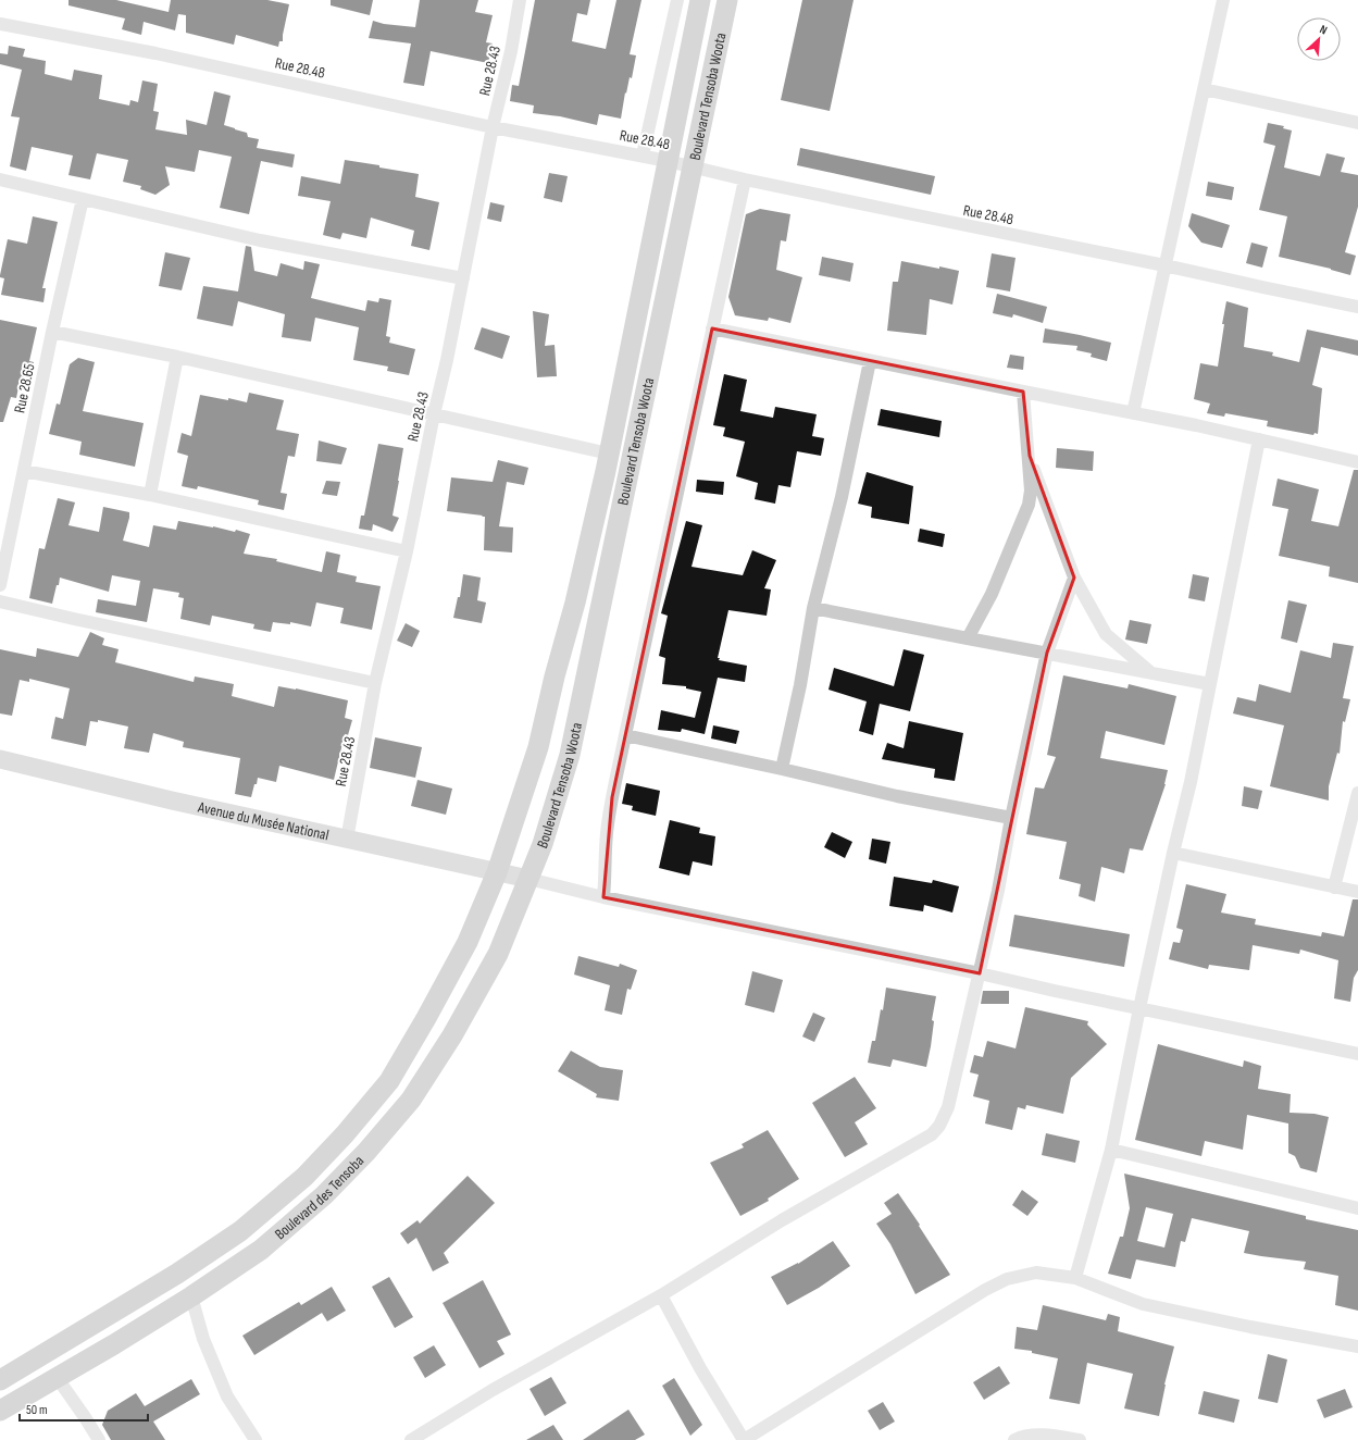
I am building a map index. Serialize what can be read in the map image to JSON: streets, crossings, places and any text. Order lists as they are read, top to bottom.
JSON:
{
  "streets": {
    "main road": ["Boulevard Tensoba Woota", "Boulevard des Tensoba"],
    "street": [
      "Rue 28.48",
      "Rue 28.43",
      "Rue 28.65",
      "Avenue du Musée National"
    ]
  },
  "crossings": [
    ["Rue 28.48", "Rue 28.43"],
    ["Rue 28.48", "Boulevard Tensoba Woota"],
    ["Rue 28.43", "Avenue du Musée National"],
    ["Boulevard Tensoba Woota", "Avenue du Musée National"],
    ["Boulevard Tensoba Woota", "Boulevard des Tensoba"],
    ["Avenue du Musée National", "Boulevard des Tensoba"]
  ],
  "scale_bar": "50 m",
  "north": "top right"
}
